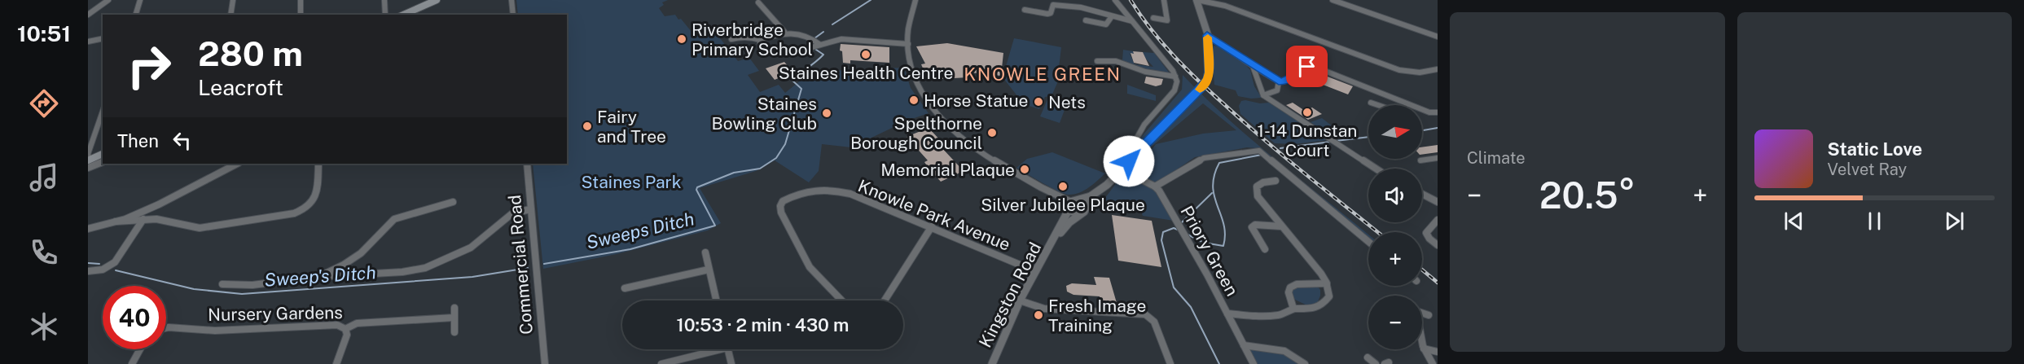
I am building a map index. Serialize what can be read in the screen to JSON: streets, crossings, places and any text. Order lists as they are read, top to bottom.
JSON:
{
  "streets": {
    "street": [
      "Knowle Park Avenue",
      "Priory Green",
      "Commercial Road",
      "Kingston Road",
      "Nursery Gardens"
    ]
  },
  "crossings": [
    ["Knowle Park Avenue", "Kingston Road"],
    ["Priory Green", "Kingston Road"]
  ],
  "districts": ["KNOWLE GREEN"],
  "water": ["Sweeps Ditch", "Sweep's Ditch"],
  "parks": ["Staines Park"],
  "places": [
    "Riverbridge Primary School",
    "Staines Health Centre",
    "Horse Statue",
    "Nets",
    "1-14 Dunstan Court",
    "Staines Bowling Club",
    "Fairy and Tree",
    "Spelthorne Borough Council",
    "Memorial Plaque",
    "Silver Jubilee Plaque",
    "Fresh Image Training"
  ],
  "north": "right",
  "page": {
    "tabs": "10:51",
    "tile": "Climate",
    "turn": ["280 m", "Leacroft"],
    "map_buttons": ["+", "−"],
    "then": "Then",
    "song": ["Static Love", "Velvet Ray"],
    "heat": ["−", "20.5°", "+"],
    "limit": "40",
    "trip": "10:53 · 2 min · 430 m"
  }
}
